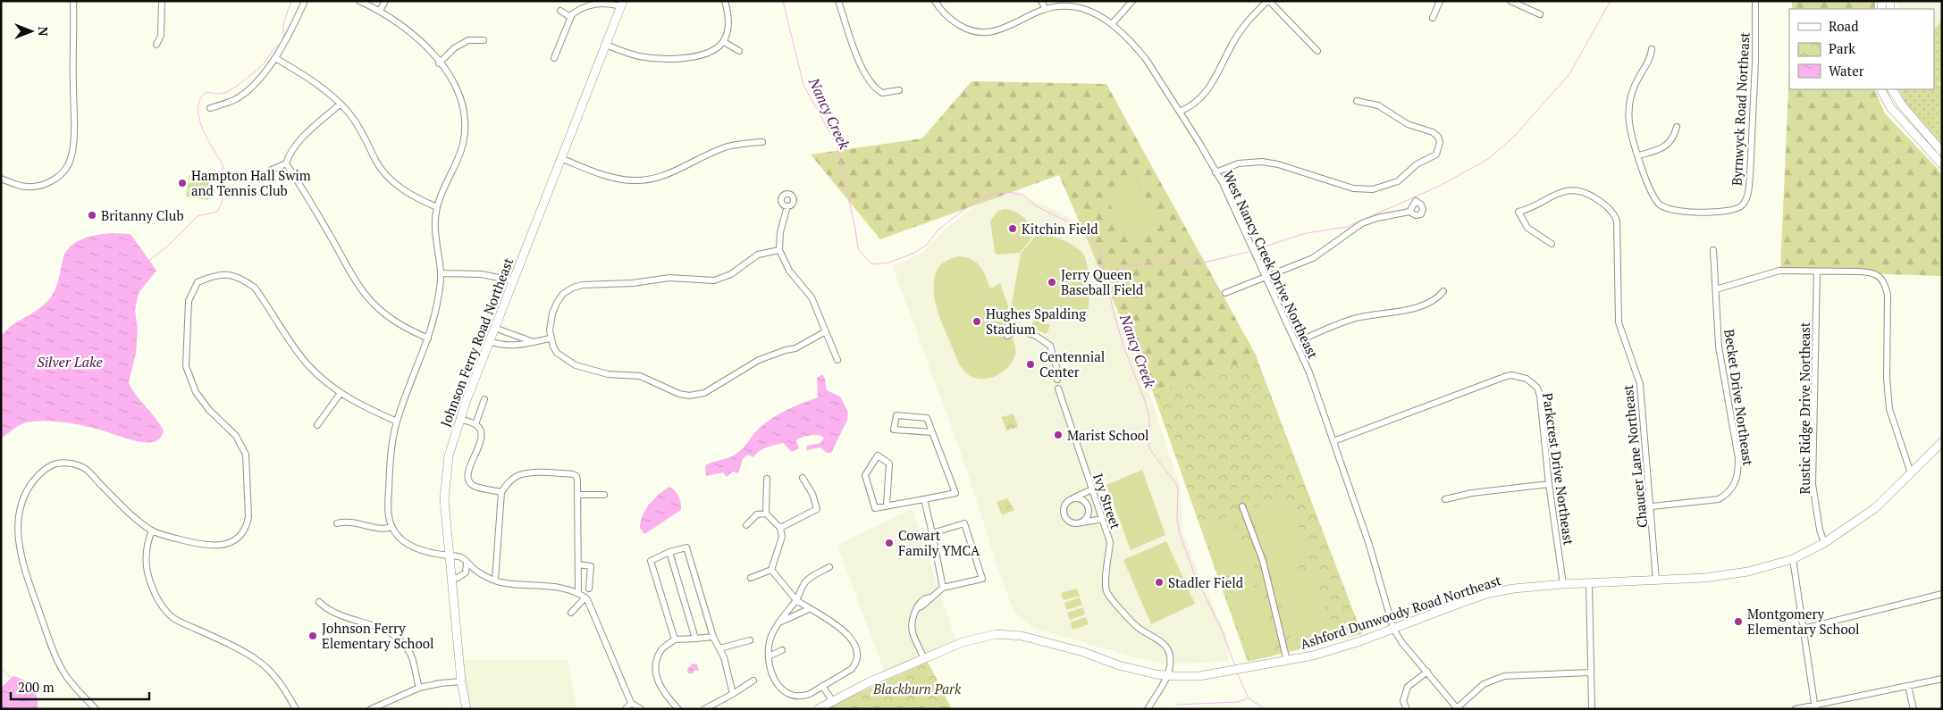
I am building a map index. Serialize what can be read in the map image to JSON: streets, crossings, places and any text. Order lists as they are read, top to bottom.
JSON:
{
  "streets": {
    "main road": ["Johnson Ferry Road Northeast", "Ashford Dunwoody Road Northeast"],
    "street": [
      "Byrnwyck Road Northeast",
      "West Nancy Creek Drive Northeast",
      "Becket Drive Northeast",
      "Rustic Ridge Drive Northeast",
      "Chaucer Lane Northeast",
      "Parkcrest Drive Northeast",
      "Ivy Street"
    ]
  },
  "crossings": [
    ["West Nancy Creek Drive Northeast", "Parkcrest Drive Northeast"],
    ["West Nancy Creek Drive Northeast", "Ashford Dunwoody Road Northeast"],
    ["Becket Drive Northeast", "Chaucer Lane Northeast"],
    ["Rustic Ridge Drive Northeast", "Ashford Dunwoody Road Northeast"],
    ["Chaucer Lane Northeast", "Ashford Dunwoody Road Northeast"],
    ["Parkcrest Drive Northeast", "Ashford Dunwoody Road Northeast"],
    ["Ivy Street", "Ashford Dunwoody Road Northeast"]
  ],
  "water": ["Nancy Creek", "Silver Lake"],
  "parks": ["Blackburn Park"],
  "places": [
    "Hampton Hall Swim and Tennis Club",
    "Britanny Club",
    "Kitchin Field",
    "Jerry Queen Baseball Field",
    "Hughes Spalding Stadium",
    "Centennial Center",
    "Marist School",
    "Cowart Family YMCA",
    "Stadler Field",
    "Montgomery Elementary School",
    "Johnson Ferry Elementary School"
  ],
  "legend": ["Road", "Park", "Water"],
  "scale_bar": "200 m",
  "north": "right"
}
